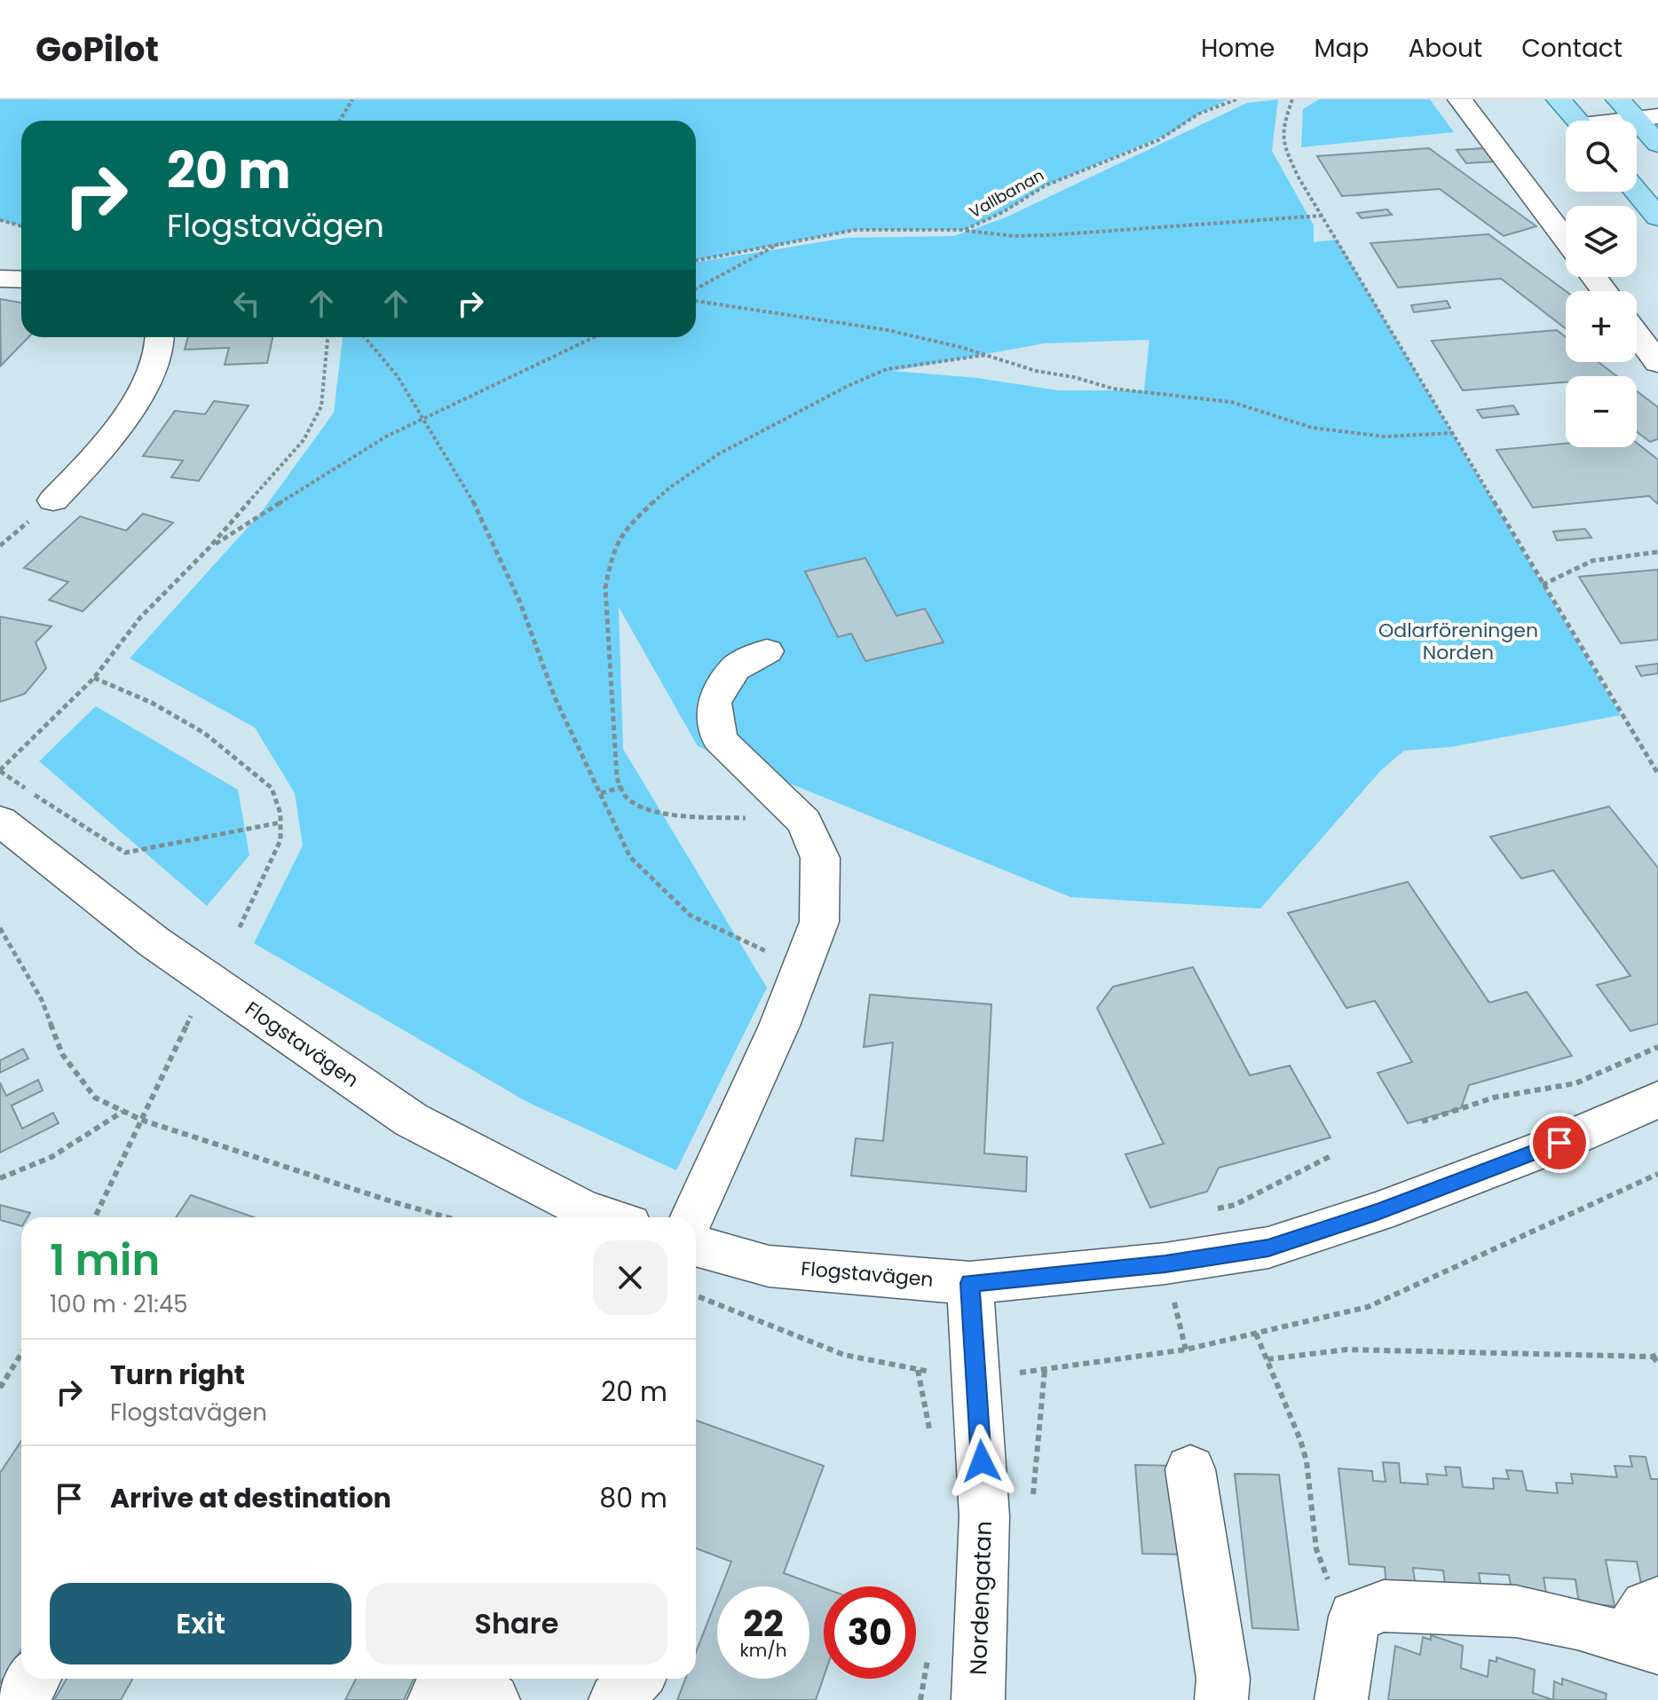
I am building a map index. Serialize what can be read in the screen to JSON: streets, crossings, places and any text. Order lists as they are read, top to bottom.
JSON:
{
  "streets": {
    "street": ["Flogstavägen", "Nordengatan"],
    "path": ["Vallbanan"]
  },
  "crossings": [
    ["Flogstavägen", "Nordengatan"]
  ],
  "parks": ["Odlarföreningen Norden"],
  "page": {
    "header": "GoPilot",
    "nav": [
      "Home",
      "Map",
      "About",
      "Contact"
    ],
    "map_buttons": ["+", "−"],
    "turn": ["20 m", "Flogstavägen"],
    "heading": ["1 min", "100 m · 21:45"],
    "list": [
      {
        "name": "Turn right",
        "note": "Flogstavägen",
        "value": "20 m"
      },
      {
        "name": "Arrive at destination",
        "value": "80 m"
      }
    ],
    "buttons": ["Exit", "Share"],
    "speed": "22 km/h",
    "limit": "30"
  }
}
